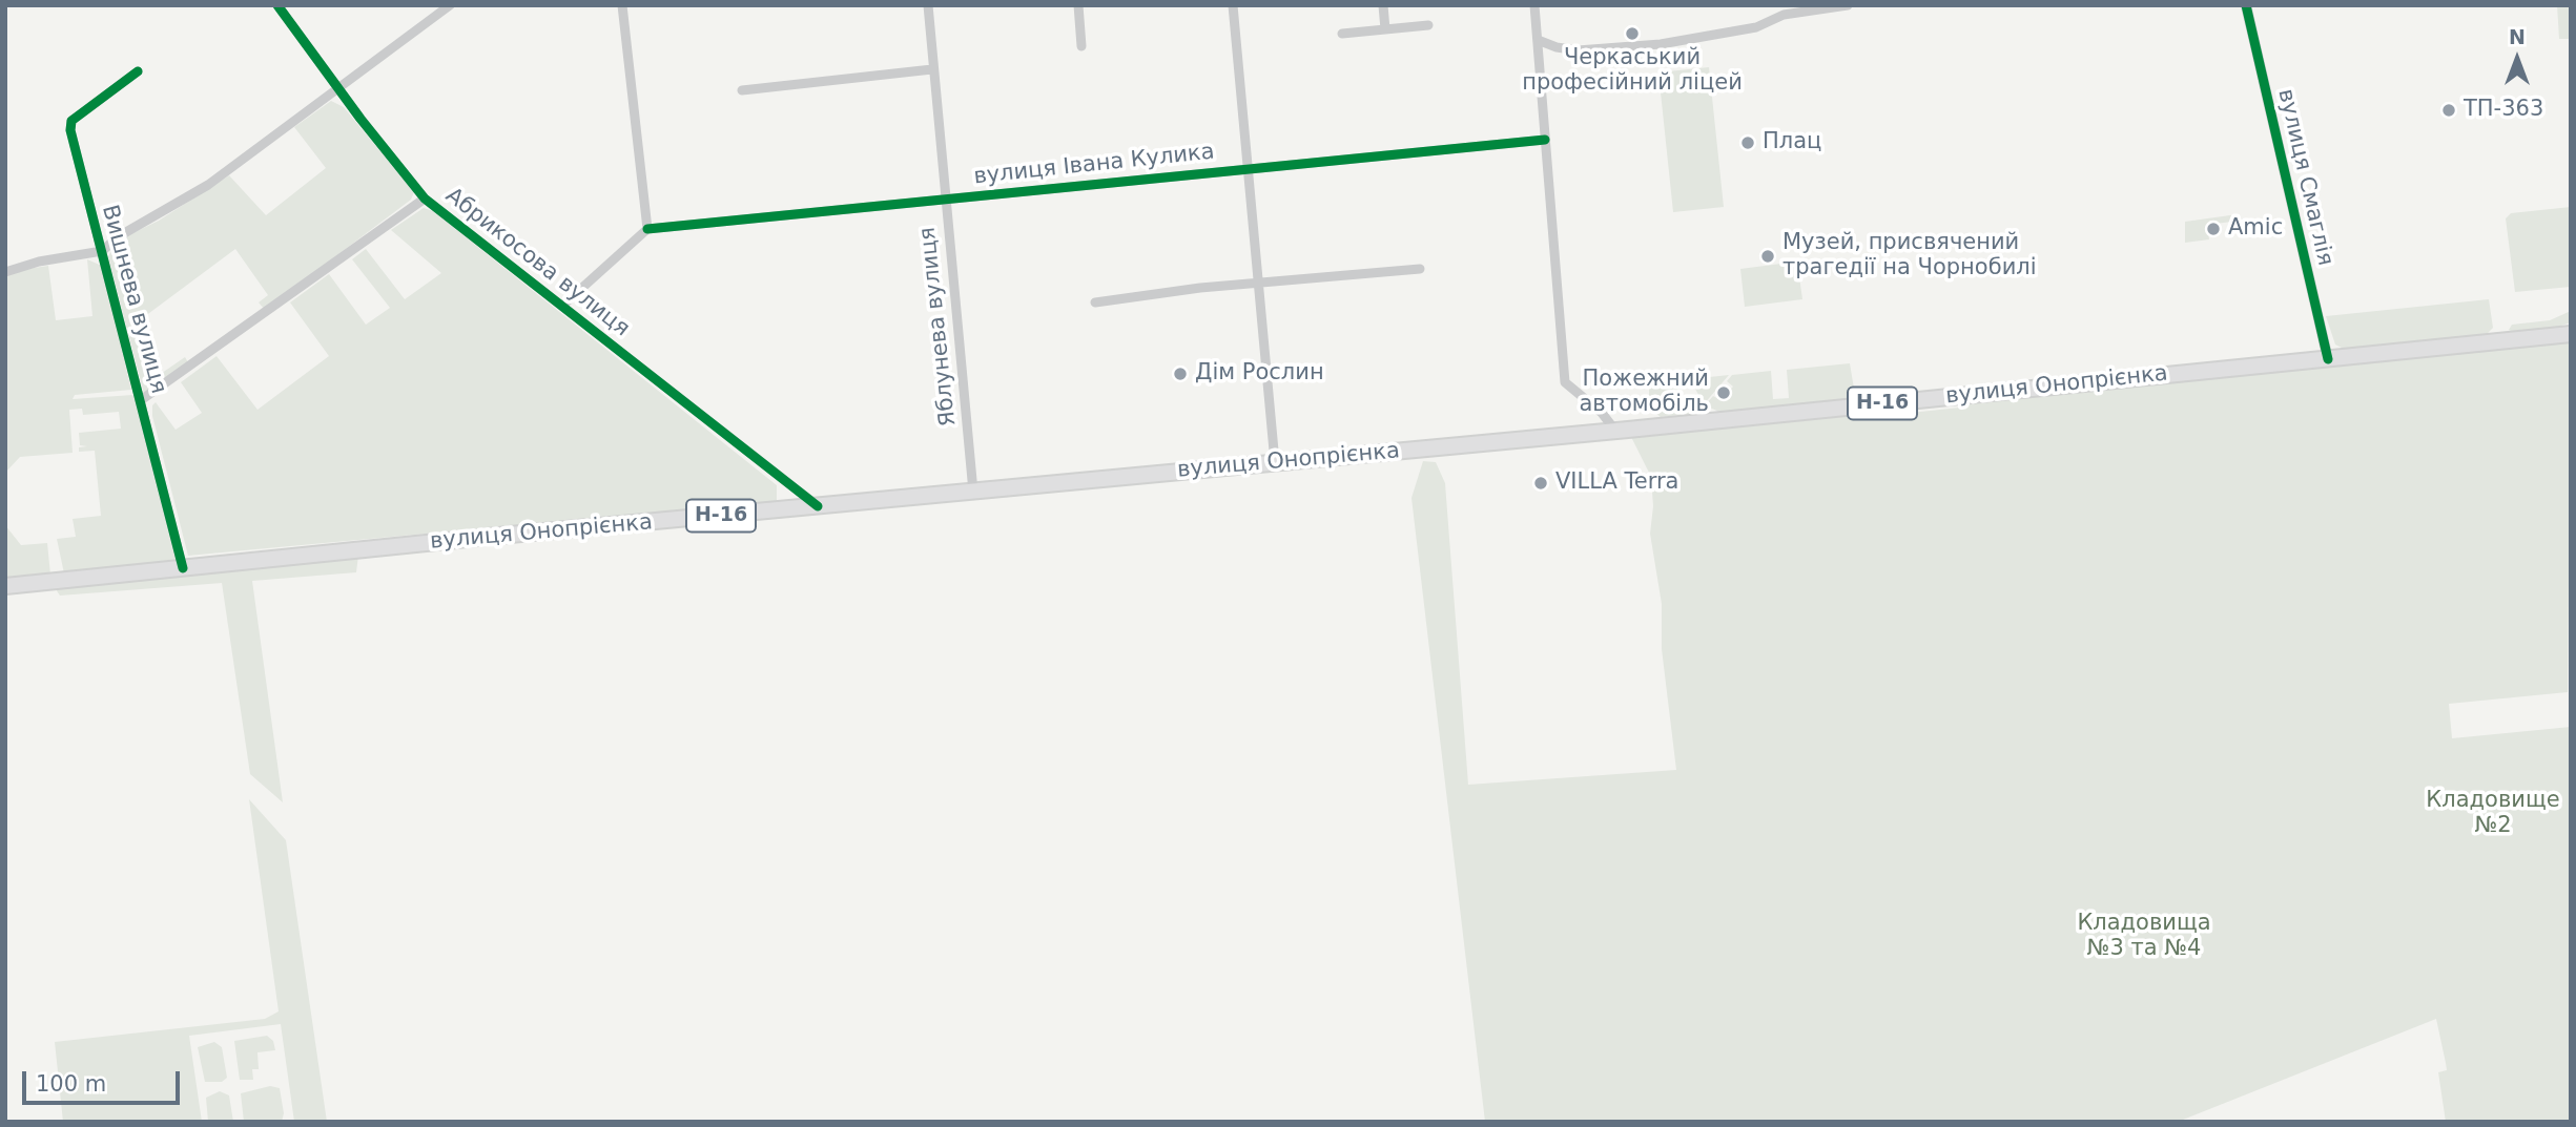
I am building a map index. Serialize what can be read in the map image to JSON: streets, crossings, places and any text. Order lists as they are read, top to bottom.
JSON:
{
  "streets": {
    "main road": ["вулиця Онопрієнка", "Н-16"],
    "street": [
      "вулиця Івана Кулика",
      "вулиця Смаглія",
      "Абрикосова вулиця",
      "Вишнева вулиця",
      "Яблунева вулиця"
    ]
  },
  "crossings": [
    ["вулиця Івана Кулика", "Яблунева вулиця"],
    ["вулиця Смаглія", "вулиця Онопрієнка"],
    ["Абрикосова вулиця", "Вишнева вулиця"],
    ["Абрикосова вулиця", "вулиця Онопрієнка"],
    ["Вишнева вулиця", "вулиця Онопрієнка"],
    ["Яблунева вулиця", "вулиця Онопрієнка"]
  ],
  "parks": ["Кладовище №2", "Кладовища №3 та №4"],
  "places": [
    "Черкаський професійний ліцей",
    "ТП-363",
    "Плац",
    "Amic",
    "Музей, присвячений трагедії на Чорнобилі",
    "Дім Рослин",
    "Пожежний автомобіль",
    "VILLA Terra"
  ],
  "scale_bar": "100 m",
  "north": "top"
}
